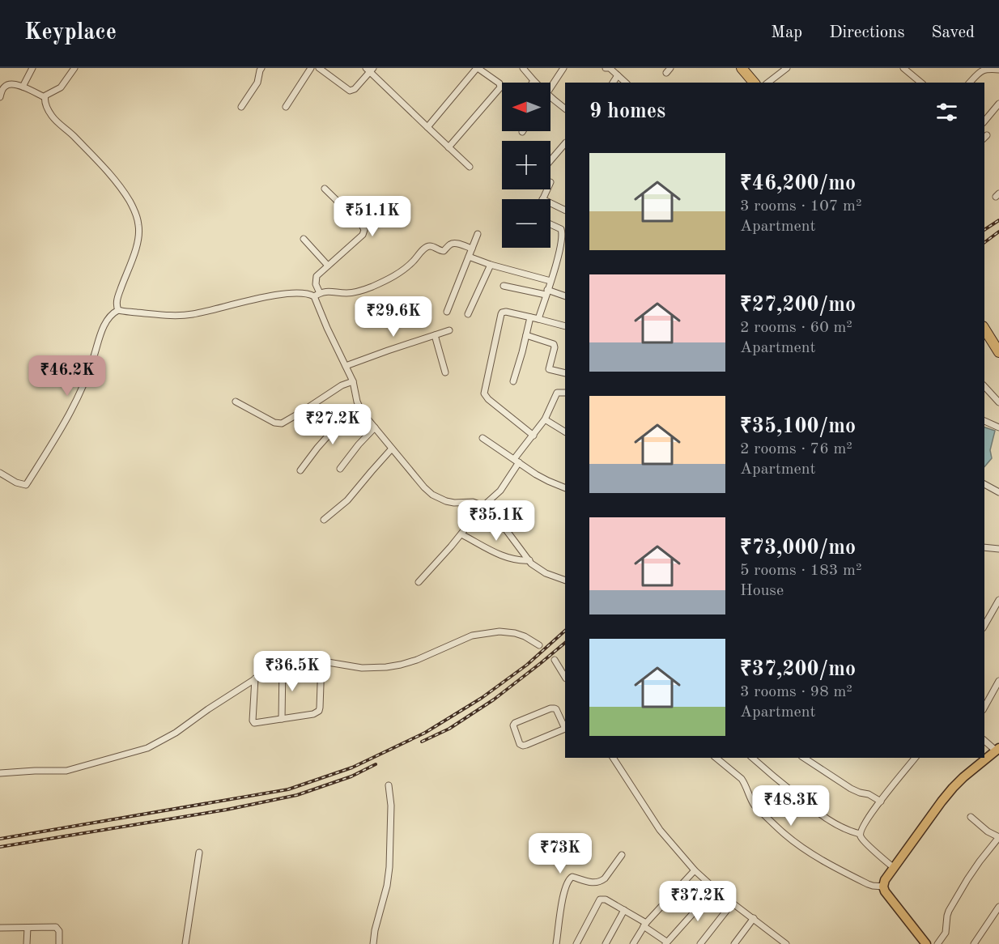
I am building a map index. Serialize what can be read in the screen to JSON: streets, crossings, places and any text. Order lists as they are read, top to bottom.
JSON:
{
  "north": "left",
  "page": {
    "header": "Keyplace",
    "nav": ["Map", "Directions", "Saved"],
    "map_buttons": ["+", "−"],
    "heading": "9 homes",
    "list": [
      {
        "name": "₹46,200/mo",
        "note": "3 rooms · 107 m² · Apartment"
      },
      {
        "name": "₹27,200/mo",
        "note": "2 rooms · 60 m² · Apartment"
      },
      {
        "name": "₹35,100/mo",
        "note": "2 rooms · 76 m² · Apartment"
      },
      {
        "name": "₹73,000/mo",
        "note": "5 rooms · 183 m² · House"
      },
      {
        "name": "₹37,200/mo",
        "note": "3 rooms · 98 m² · Apartment"
      }
    ],
    "price": [
      "₹51.1K",
      "₹29.6K",
      "₹46.2K",
      "₹27.2K",
      "₹35.1K",
      "₹36.5K",
      "₹48.3K",
      "₹73K",
      "₹37.2K"
    ]
  }
}
